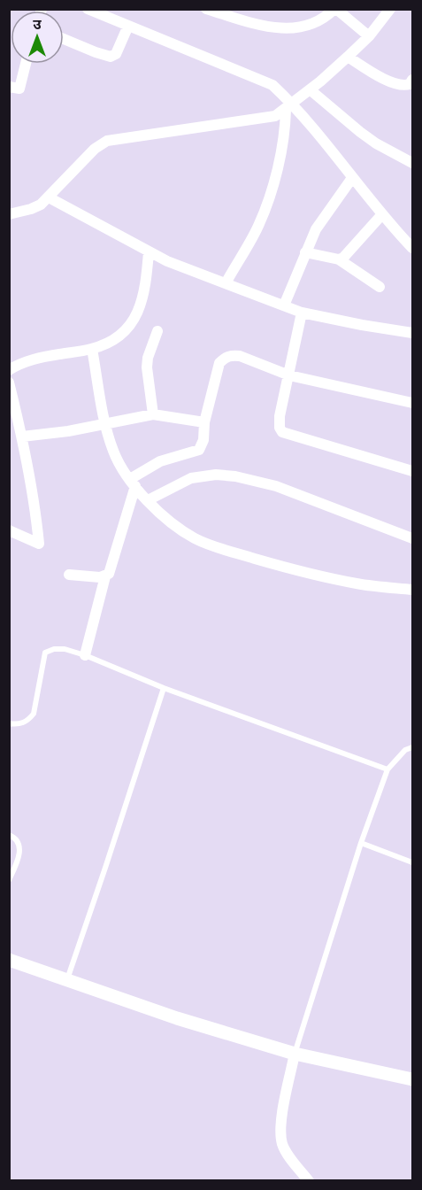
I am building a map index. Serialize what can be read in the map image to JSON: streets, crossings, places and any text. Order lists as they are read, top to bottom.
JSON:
{
  "north": "top"
}
